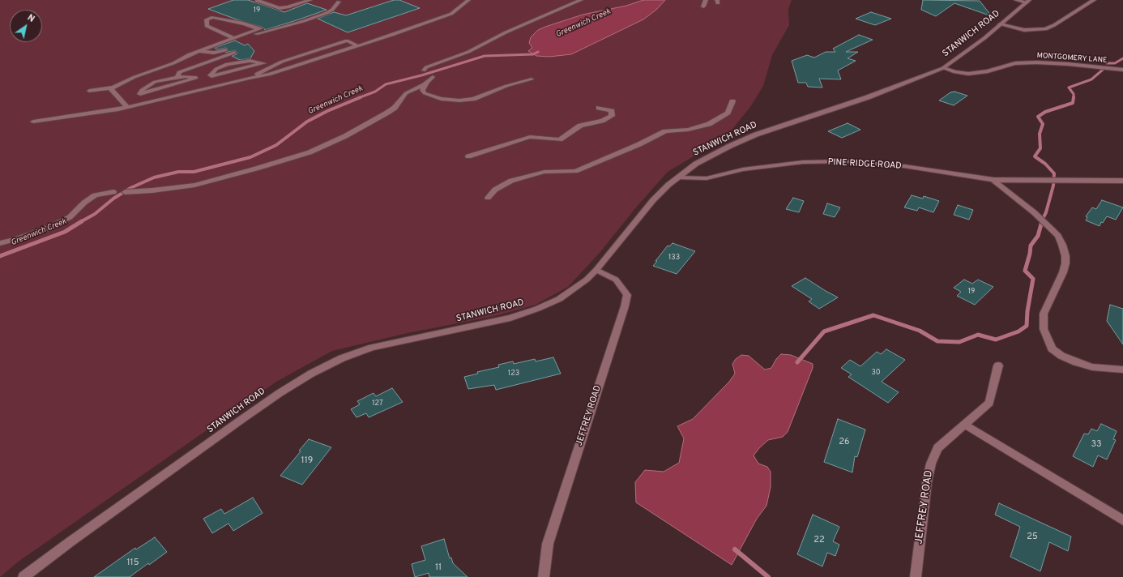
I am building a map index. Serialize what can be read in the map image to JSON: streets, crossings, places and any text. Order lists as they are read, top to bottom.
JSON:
{
  "streets": {
    "street": [
      "STANWICH ROAD",
      "MONTGOMERY LANE",
      "PINE RIDGE ROAD",
      "JEFFREY ROAD"
    ]
  },
  "crossings": [
    ["STANWICH ROAD", "MONTGOMERY LANE"],
    ["STANWICH ROAD", "PINE RIDGE ROAD"],
    ["STANWICH ROAD", "JEFFREY ROAD"]
  ],
  "water": ["Greenwich Creek"],
  "house_numbers": [
    "19",
    "133",
    "19",
    "30",
    "123",
    "127",
    "26",
    "33",
    "119",
    "25",
    "22",
    "115",
    "11"
  ],
  "north": "top right"
}
